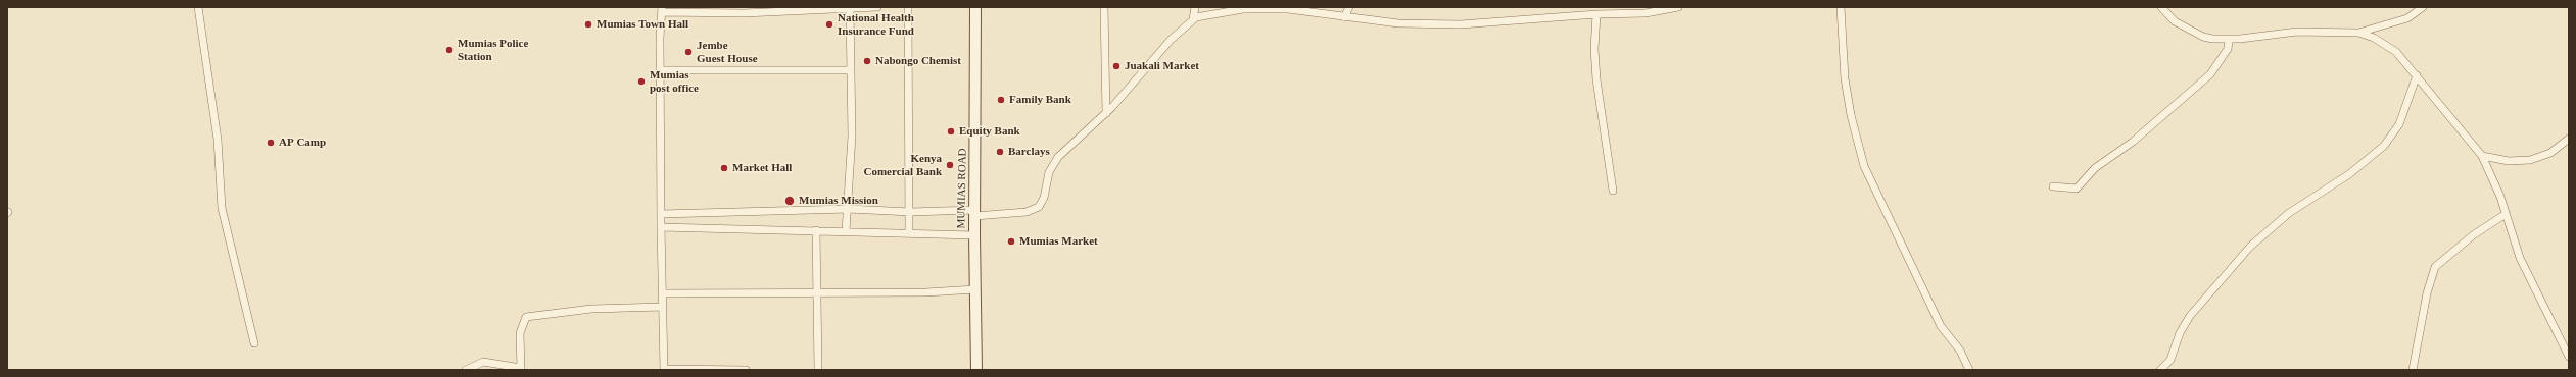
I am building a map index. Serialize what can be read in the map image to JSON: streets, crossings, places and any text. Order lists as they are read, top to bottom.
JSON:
{
  "streets": {
    "street": ["MUMIAS ROAD"]
  },
  "places": [
    "Mumias Town Hall",
    "National Health Insurance Fund",
    "Mumias Police Station",
    "Jembe Guest House",
    "Nabongo Chemist",
    "Juakali Market",
    "Mumias post office",
    "Family Bank",
    "Equity Bank",
    "AP Camp",
    "Barclays",
    "Kenya Comercial Bank",
    "Market Hall",
    "Mumias Mission",
    "Mumias Market"
  ]
}
